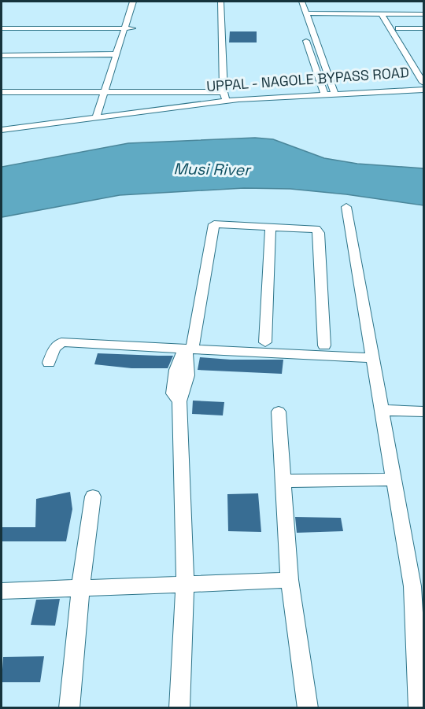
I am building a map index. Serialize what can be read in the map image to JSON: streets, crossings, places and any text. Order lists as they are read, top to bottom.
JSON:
{
  "streets": {
    "street": ["UPPAL - NAGOLE BYPASS ROAD"]
  },
  "water": ["Musi River"]
}
